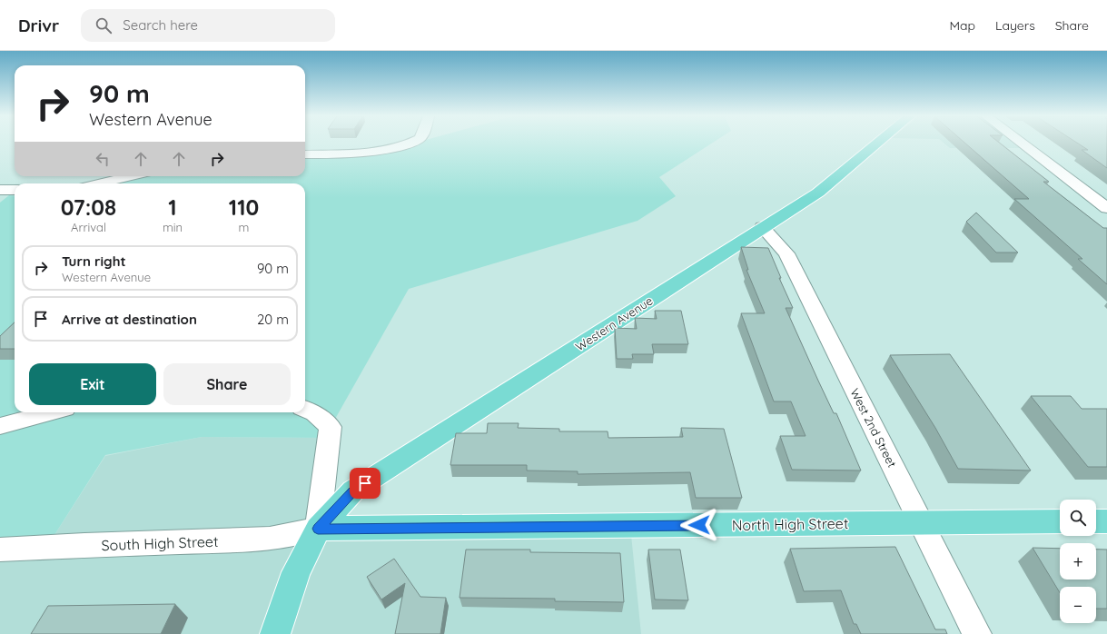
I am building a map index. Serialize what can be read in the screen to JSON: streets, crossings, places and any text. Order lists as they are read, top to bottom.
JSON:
{
  "streets": {
    "main road": ["Western Avenue", "North High Street"],
    "street": ["West 2nd Street", "South High Street"]
  },
  "crossings": [
    ["Western Avenue", "West 2nd Street"],
    ["Western Avenue", "North High Street"],
    ["Western Avenue", "South High Street"],
    ["West 2nd Street", "North High Street"],
    ["North High Street", "South High Street"]
  ],
  "page": {
    "header": "Drivr",
    "search": "Search here",
    "nav": ["Map", "Layers", "Share"],
    "turn": ["90 m", "Western Avenue"],
    "eta": [
      "07:08",
      "Arrival",
      "1",
      "min",
      "110",
      "m"
    ],
    "list": [
      {
        "name": "Turn right",
        "note": "Western Avenue",
        "value": "90 m"
      },
      {
        "name": "Arrive at destination",
        "value": "20 m"
      }
    ],
    "buttons": ["Exit", "Share"],
    "map_buttons": ["+", "−"]
  }
}
